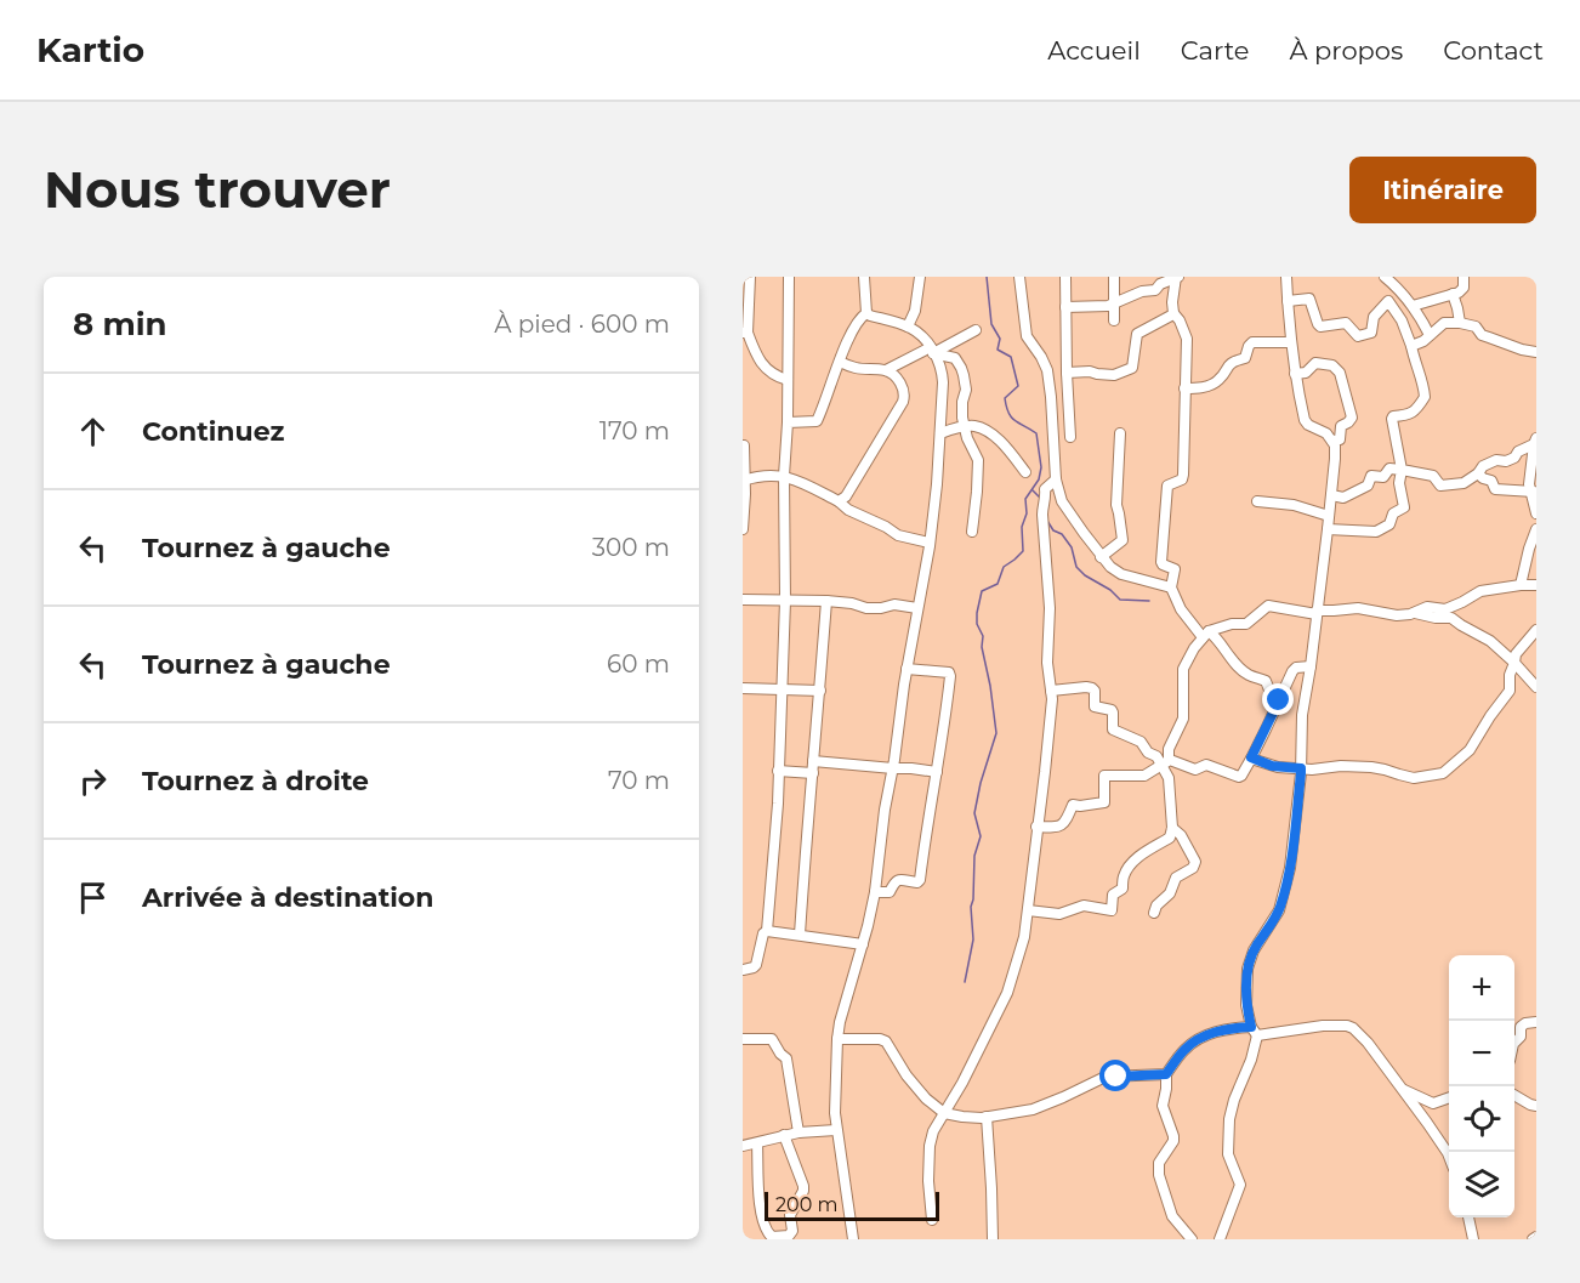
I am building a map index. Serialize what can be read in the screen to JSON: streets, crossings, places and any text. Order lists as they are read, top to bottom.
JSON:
{
  "scale_bar": "200 m",
  "page": {
    "header": "Kartio",
    "nav": [
      "Accueil",
      "Carte",
      "À propos",
      "Contact"
    ],
    "buttons": "Itinéraire",
    "title": "Nous trouver",
    "heading": ["8 min", "À pied · 600 m"],
    "list": [
      ["Continuez", "170 m"],
      ["Tournez à gauche", "300 m"],
      ["Tournez à gauche", "60 m"],
      ["Tournez à droite", "70 m"],
      "Arrivée à destination"
    ],
    "map_buttons": ["+", "−"],
    "scale": "200 m"
  }
}
